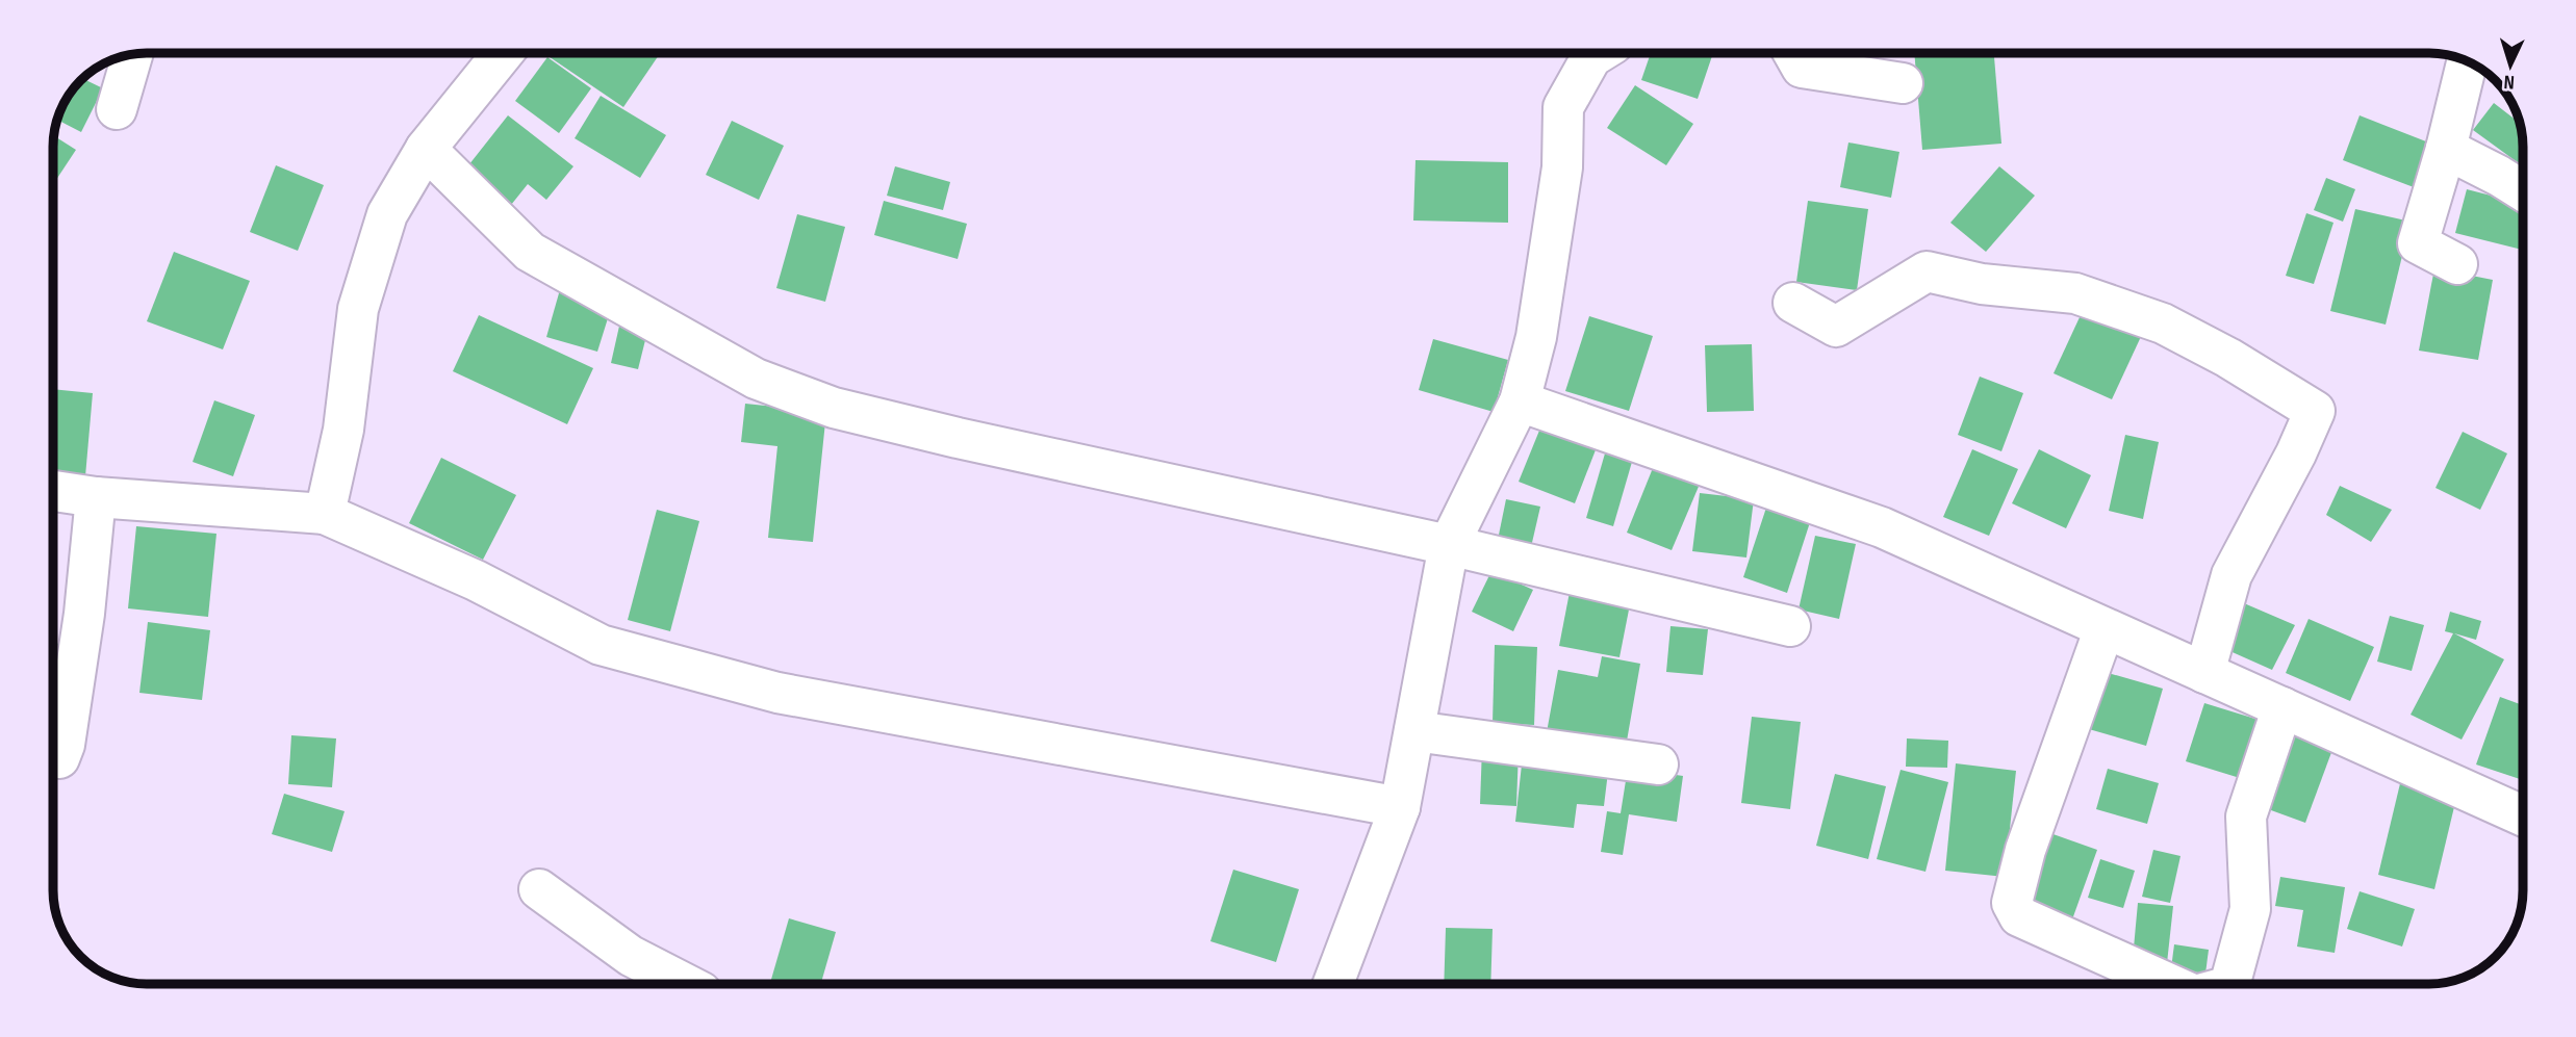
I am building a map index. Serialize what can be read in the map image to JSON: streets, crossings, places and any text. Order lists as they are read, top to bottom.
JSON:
{
  "north": "bottom"
}
